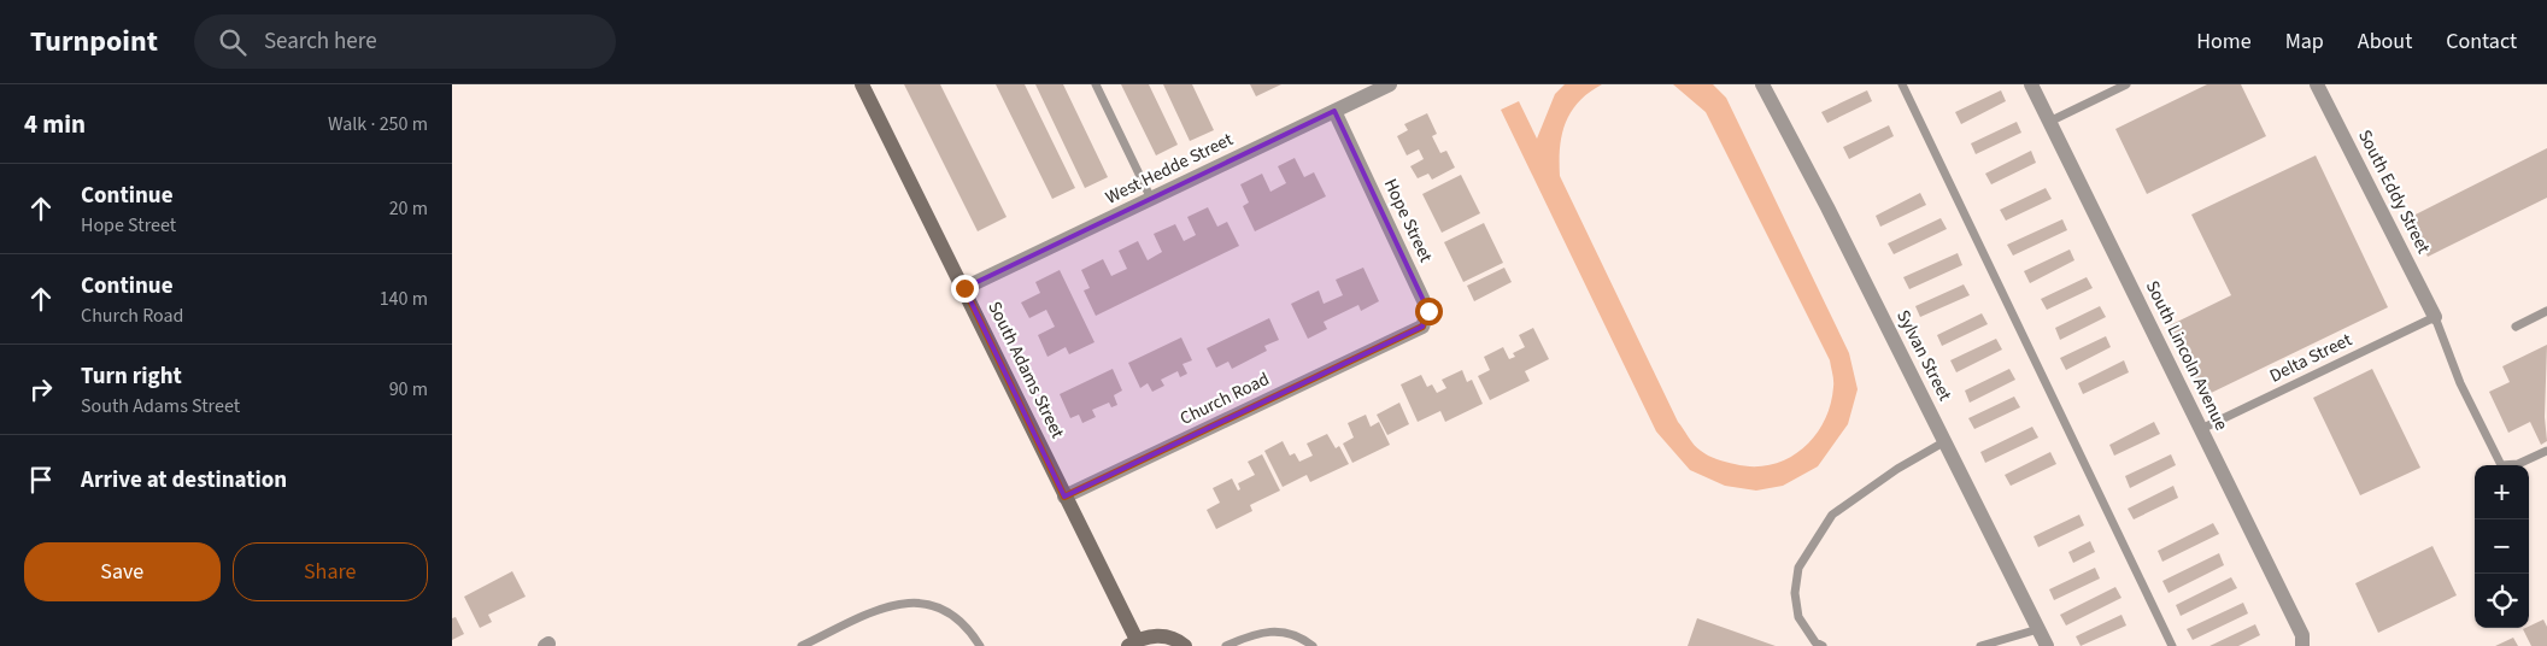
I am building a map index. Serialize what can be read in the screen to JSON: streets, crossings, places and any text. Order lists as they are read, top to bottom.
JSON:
{
  "streets": {
    "street": [
      "West Hedde Street",
      "South Eddy Street",
      "Hope Street",
      "Sylvan Street",
      "South Lincoln Avenue",
      "South Adams Street",
      "Church Road"
    ],
    "lane": ["Delta Street"]
  },
  "crossings": [
    ["West Hedde Street", "Hope Street"],
    ["West Hedde Street", "South Adams Street"],
    ["South Eddy Street", "Delta Street"],
    ["Hope Street", "Church Road"],
    ["South Lincoln Avenue", "Delta Street"],
    ["South Adams Street", "Church Road"]
  ],
  "page": {
    "header": "Turnpoint",
    "search": "Search here",
    "nav": [
      "Home",
      "Map",
      "About",
      "Contact"
    ],
    "heading": ["4 min", "Walk · 250 m"],
    "list": [
      ["Continue", "Hope Street", "20 m"],
      ["Continue", "Church Road", "140 m"],
      ["Turn right", "South Adams Street", "90 m"],
      "Arrive at destination"
    ],
    "map_buttons": ["+", "−"],
    "buttons": ["Save", "Share"]
  }
}
